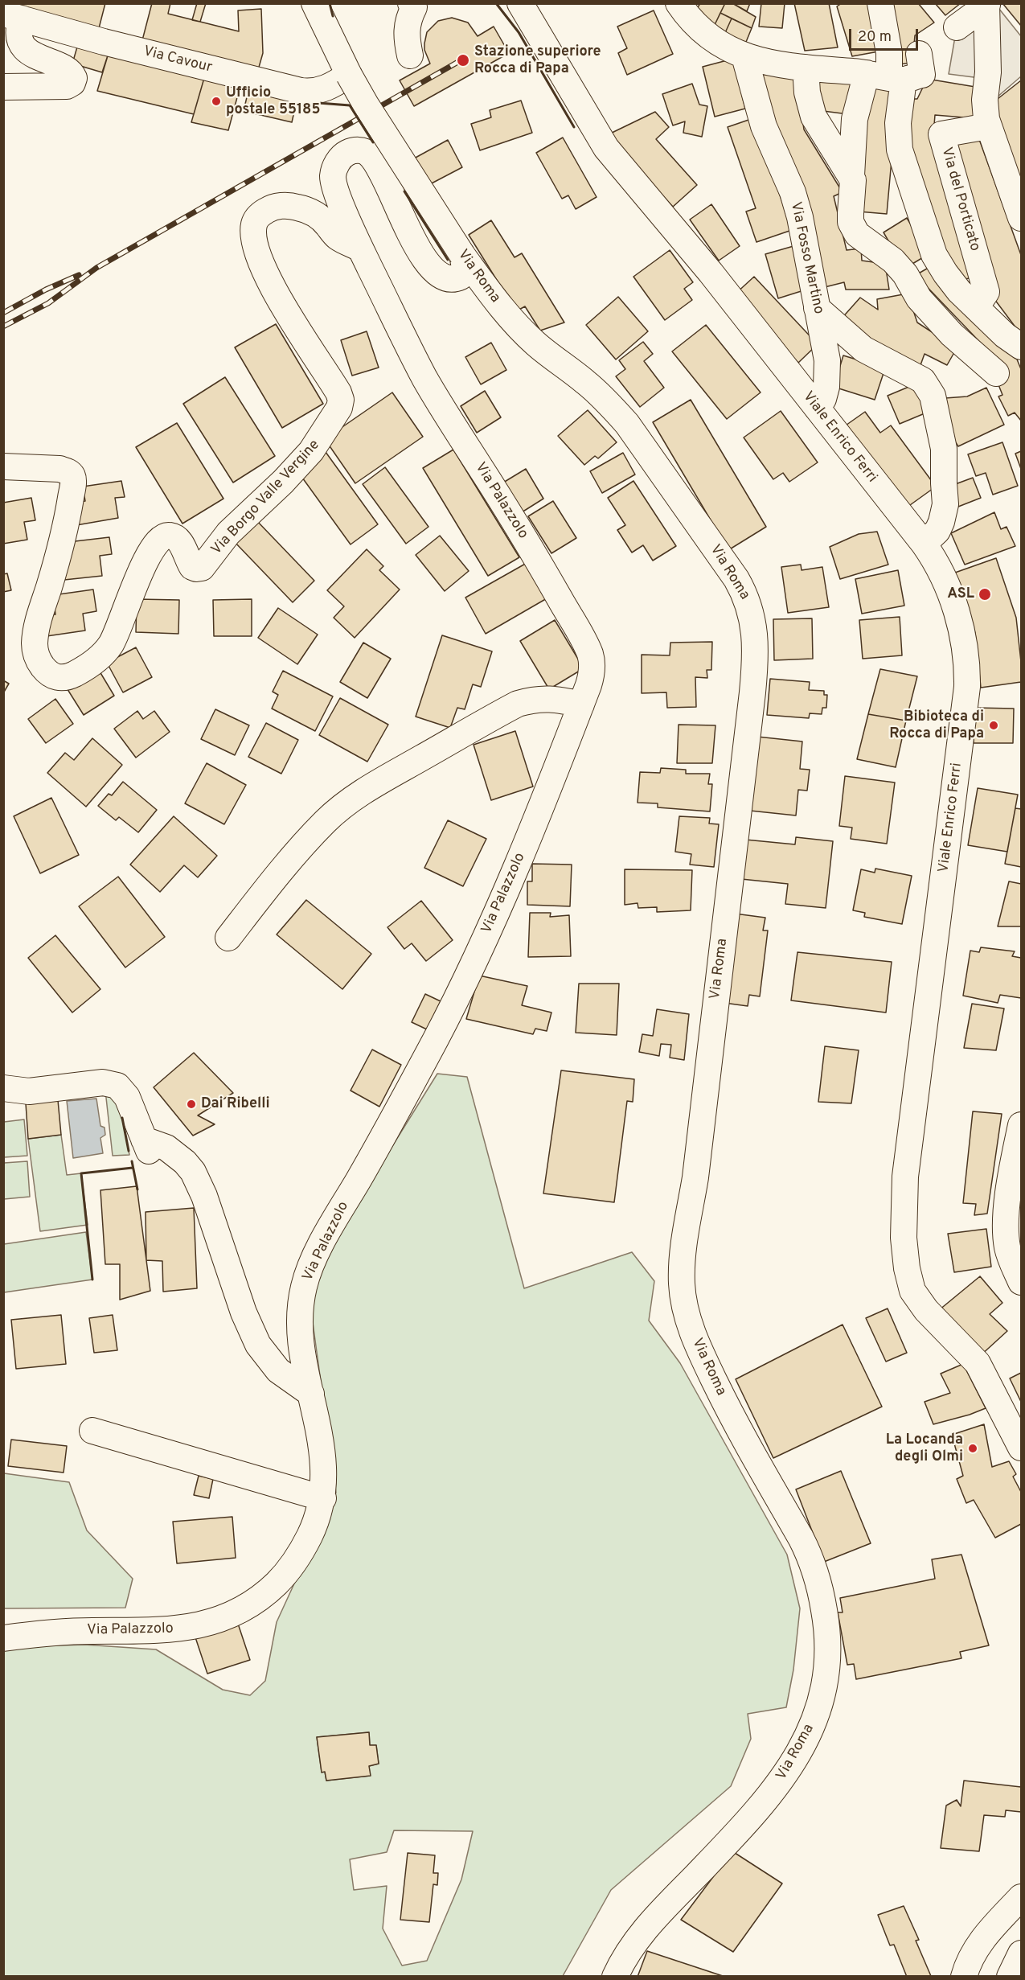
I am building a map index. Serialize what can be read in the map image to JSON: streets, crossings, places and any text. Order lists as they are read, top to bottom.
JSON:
{
  "streets": {
    "street": [
      "Via Cavour",
      "Via del Porticato",
      "Via Fosso Martino",
      "Via Roma",
      "Viale Enrico Ferri",
      "Via Borgo Valle Vergine",
      "Via Palazzolo"
    ]
  },
  "crossings": [
    ["Via Cavour", "Via Roma"],
    ["Via Fosso Martino", "Viale Enrico Ferri"],
    ["Via Roma", "Via Palazzolo"],
    ["Via Borgo Valle Vergine", "Via Palazzolo"]
  ],
  "places": [
    "Stazione superiore Rocca di Papa",
    "Ufficio postale 55185",
    "ASL",
    "Bibioteca di Rocca di Papa",
    "Dai Ribelli",
    "La Locanda degli Olmi"
  ],
  "scale_bar": "20 m"
}
